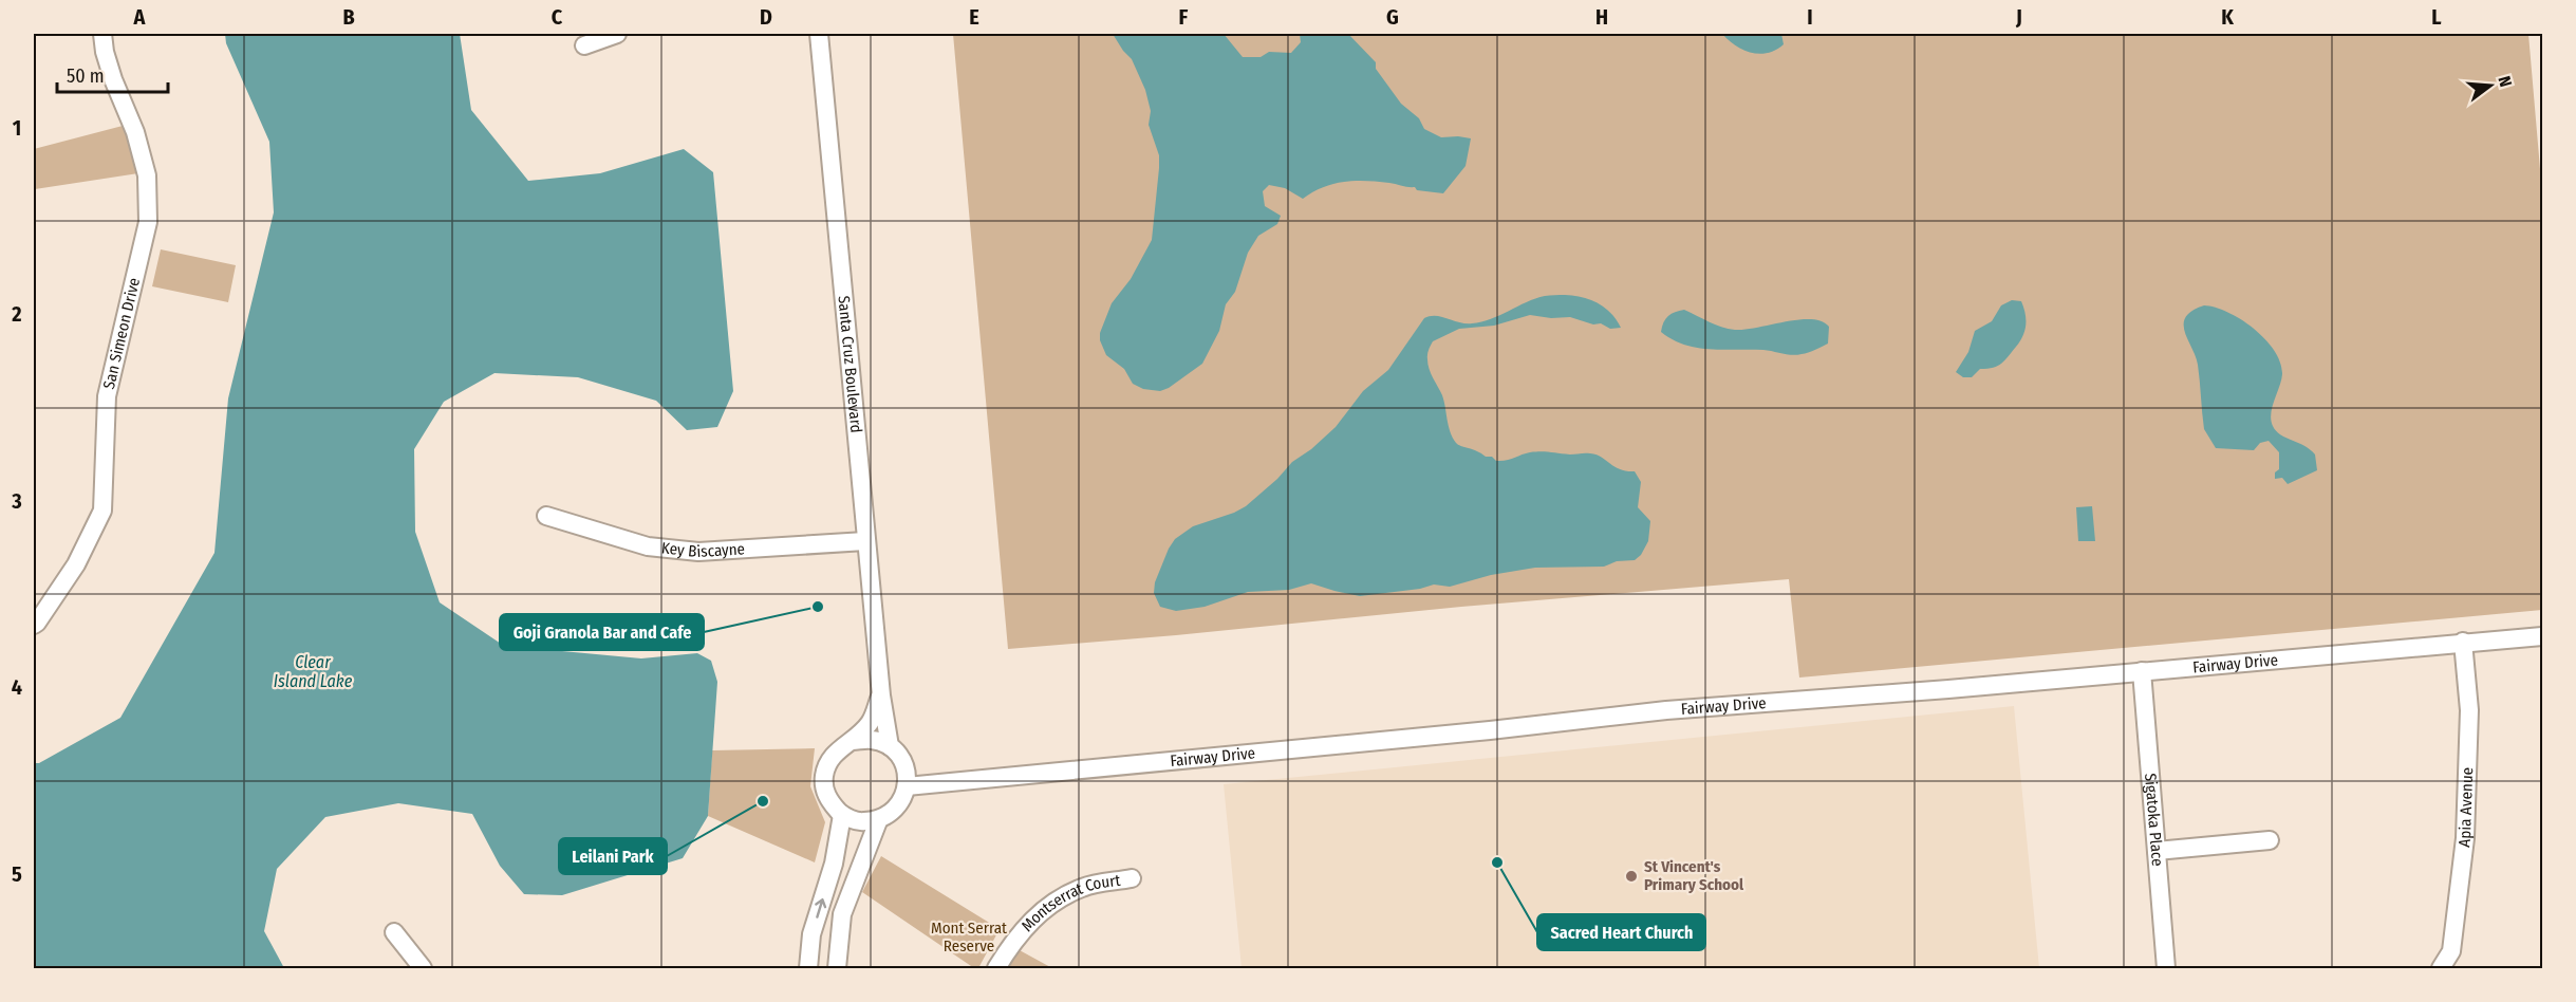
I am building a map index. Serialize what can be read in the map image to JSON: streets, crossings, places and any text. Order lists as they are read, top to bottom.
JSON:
{
  "streets": {
    "street": [
      "San Simeon Drive",
      "Santa Cruz Boulevard",
      "Key Biscayne",
      "Fairway Drive",
      "Apia Avenue",
      "Sigatoka Place",
      "Montserrat Court"
    ]
  },
  "crossings": [
    ["Santa Cruz Boulevard", "Key Biscayne"],
    ["Santa Cruz Boulevard", "Fairway Drive"],
    ["Fairway Drive", "Apia Avenue"],
    ["Fairway Drive", "Sigatoka Place"]
  ],
  "water": ["Clear Island Lake"],
  "parks": ["Mont Serrat Reserve"],
  "places": [
    "Goji Granola Bar and Cafe",
    "Leilani Park",
    "Sacred Heart Church",
    "St Vincent's Primary School"
  ],
  "scale_bar": "50 m",
  "north": "right",
  "grid": {
    "columns": [
      "A",
      "B",
      "C",
      "D",
      "E",
      "F",
      "G",
      "H",
      "I",
      "J",
      "K",
      "L"
    ],
    "rows": [
      "1",
      "2",
      "3",
      "4",
      "5"
    ]
  }
}
